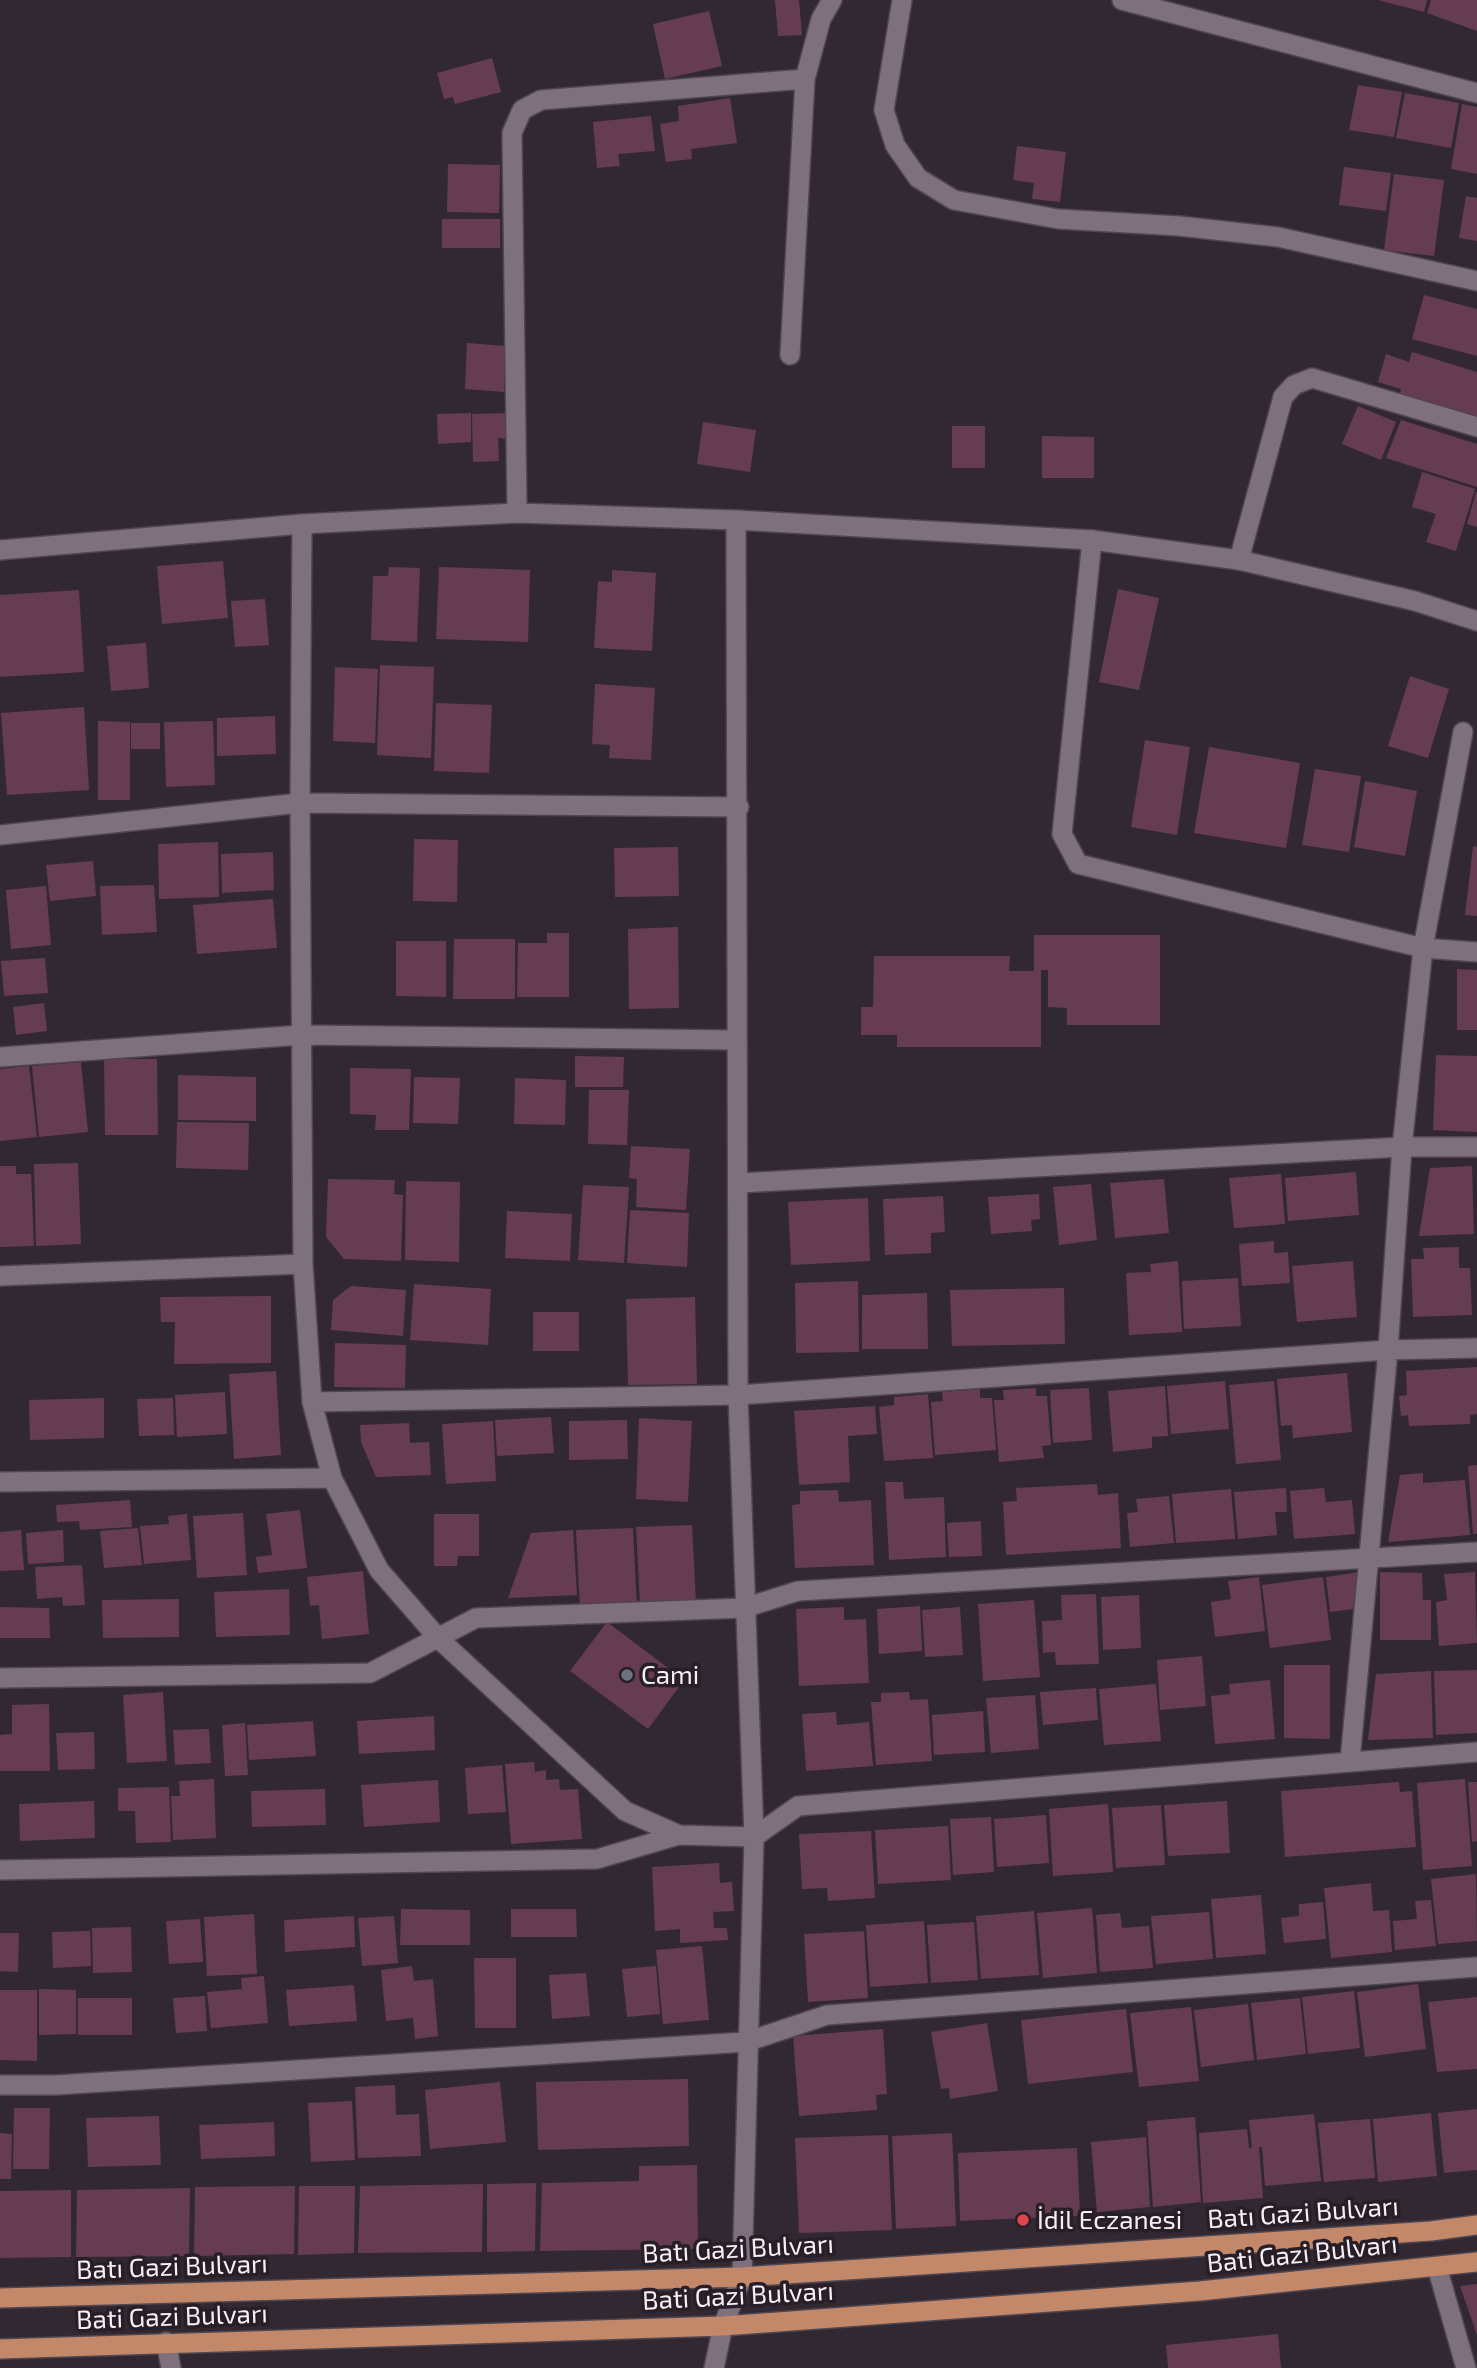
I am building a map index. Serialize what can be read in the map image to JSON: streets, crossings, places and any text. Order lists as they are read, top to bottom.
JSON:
{
  "streets": {
    "main road": ["Batı Gazi Bulvarı", "Bati Gazi Bulvarı"]
  },
  "places": ["Cami", "İdil Eczanesi"]
}
